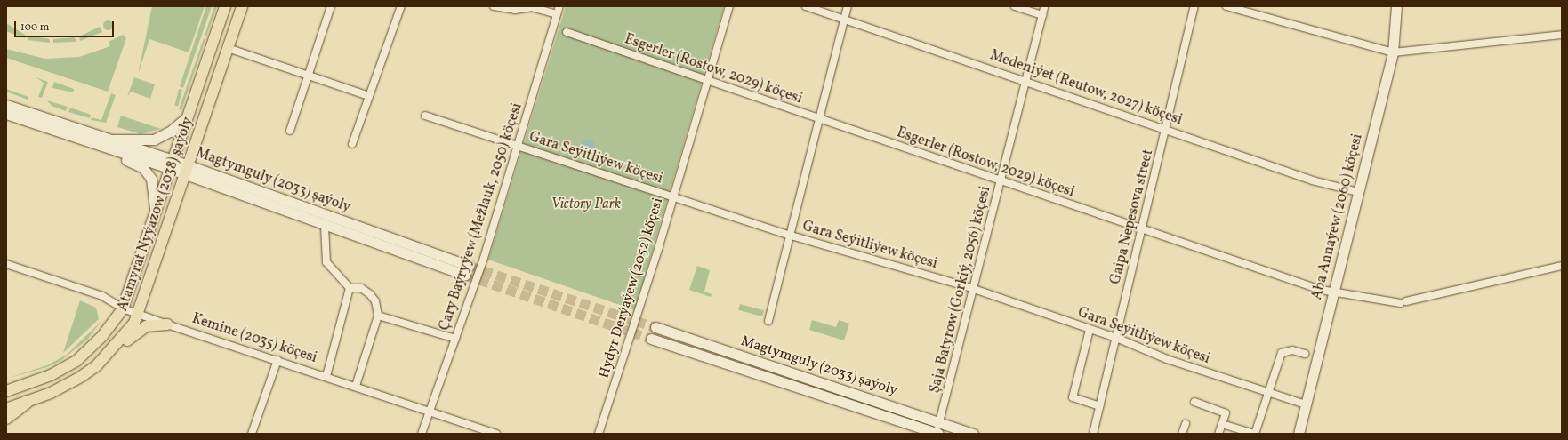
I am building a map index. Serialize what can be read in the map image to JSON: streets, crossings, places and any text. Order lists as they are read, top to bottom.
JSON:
{
  "streets": {
    "main road": ["Magtymguly (2033) şaýoly", "Atamyrat Nyýazow (2038) şaýoly", "Aba Annaýew (2060) köçesi"],
    "street": [
      "Esgerler (Rostow, 2029) köçesi",
      "Medeniýet (Reutow, 2027) köçesi",
      "Gara Seýitliýew köçesi",
      "Çary Baýryýew (Mežlauk, 2050) köçesi",
      "Gaipa Nepesova street",
      "Hydyr Derýaýew (2052) köçesi",
      "Şaja Batyrow (Gorkiý, 2056) köçesi",
      "Kemine (2035) köçesi"
    ]
  },
  "crossings": [
    ["Esgerler (Rostow, 2029) köçesi", "Gaipa Nepesova street"],
    ["Esgerler (Rostow, 2029) köçesi", "Aba Annaýew (2060) köçesi"],
    ["Esgerler (Rostow, 2029) köçesi", "Hydyr Derýaýew (2052) köçesi"],
    ["Esgerler (Rostow, 2029) köçesi", "Şaja Batyrow (Gorkiý, 2056) köçesi"],
    ["Medeniýet (Reutow, 2027) köçesi", "Gaipa Nepesova street"],
    ["Medeniýet (Reutow, 2027) köçesi", "Aba Annaýew (2060) köçesi"],
    ["Medeniýet (Reutow, 2027) köçesi", "Şaja Batyrow (Gorkiý, 2056) köçesi"],
    ["Gara Seýitliýew köçesi", "Çary Baýryýew (Mežlauk, 2050) köçesi"],
    ["Gara Seýitliýew köçesi", "Gaipa Nepesova street"],
    ["Gara Seýitliýew köçesi", "Aba Annaýew (2060) köçesi"],
    ["Gara Seýitliýew köçesi", "Hydyr Derýaýew (2052) köçesi"],
    ["Gara Seýitliýew köçesi", "Şaja Batyrow (Gorkiý, 2056) köçesi"],
    ["Magtymguly (2033) şaýoly", "Atamyrat Nyýazow (2038) şaýoly"],
    ["Magtymguly (2033) şaýoly", "Şaja Batyrow (Gorkiý, 2056) köçesi"],
    ["Atamyrat Nyýazow (2038) şaýoly", "Kemine (2035) köçesi"],
    ["Çary Baýryýew (Mežlauk, 2050) köçesi", "Kemine (2035) köçesi"]
  ],
  "parks": ["Victory Park"],
  "scale_bar": "100 m"
}
